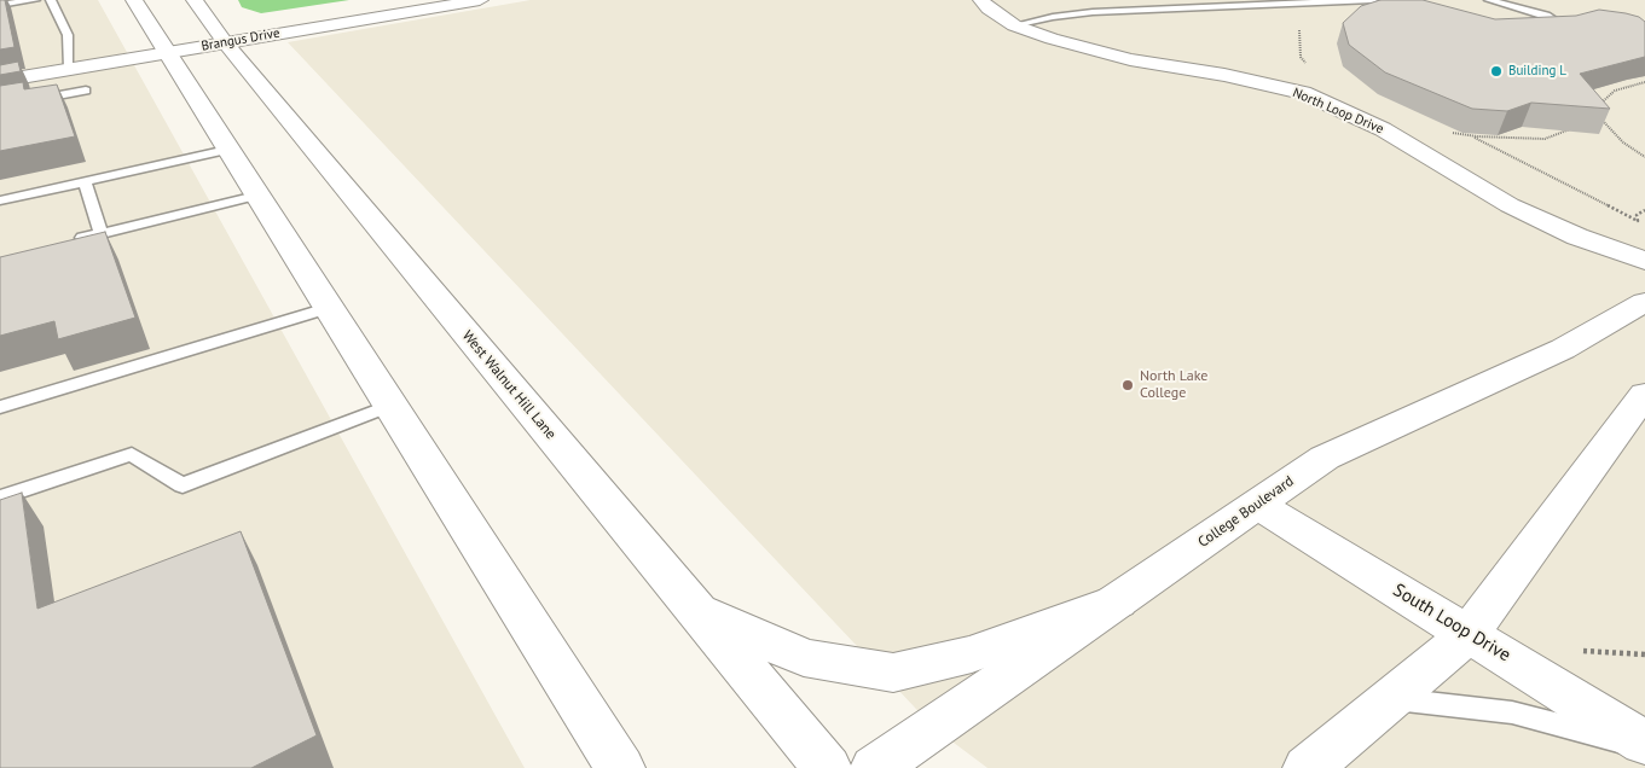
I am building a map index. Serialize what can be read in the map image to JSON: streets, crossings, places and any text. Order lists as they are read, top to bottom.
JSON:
{
  "streets": {
    "main road": [
      "Brangus Drive",
      "North Loop Drive",
      "West Walnut Hill Lane",
      "College Boulevard",
      "South Loop Drive"
    ]
  },
  "crossings": [
    ["Brangus Drive", "West Walnut Hill Lane"],
    ["College Boulevard", "South Loop Drive"]
  ],
  "places": ["Building L", "North Lake College"]
}
